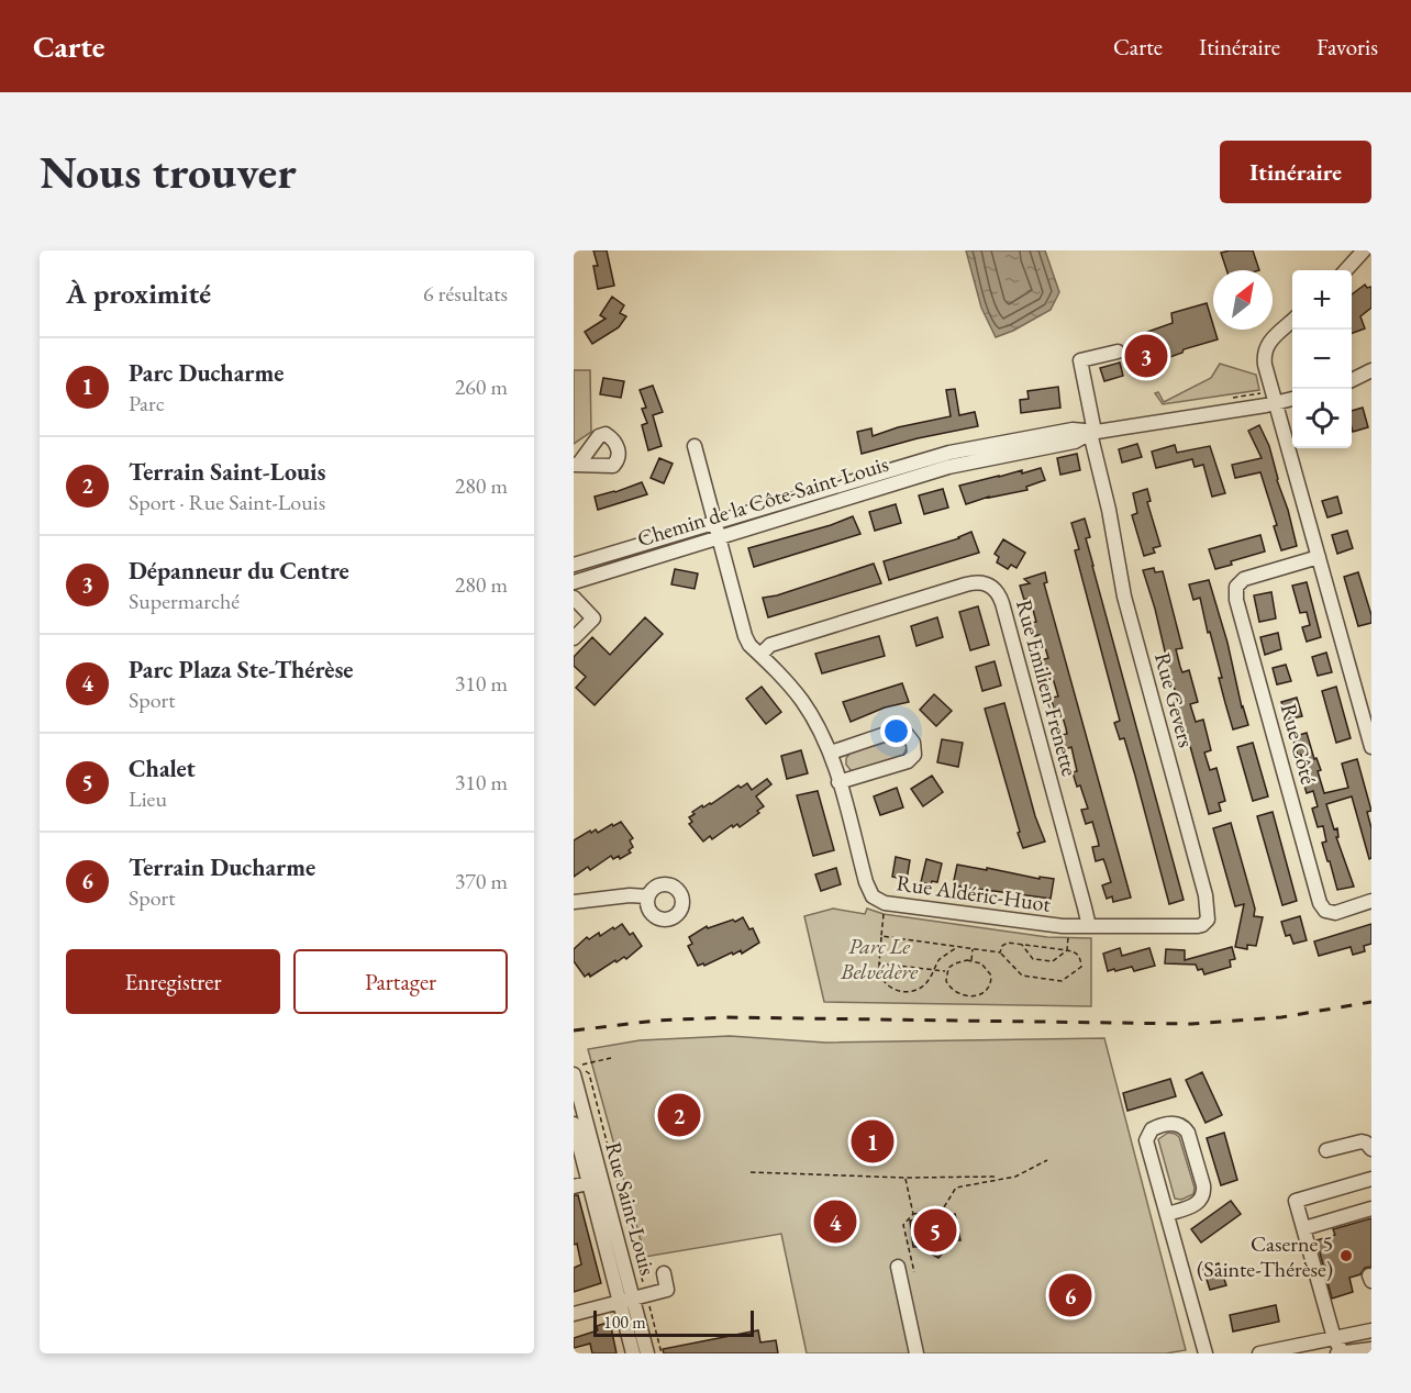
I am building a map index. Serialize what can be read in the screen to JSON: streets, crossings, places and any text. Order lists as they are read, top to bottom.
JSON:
{
  "streets": {
    "street": [
      "Chemin de la Côte-Saint-Louis",
      "Rue Emilien-Frenette",
      "Rue Gevers",
      "Rue Côté",
      "Rue Aldéric-Huot",
      "Rue Saint-Louis"
    ]
  },
  "crossings": [
    ["Chemin de la Côte-Saint-Louis", "Rue Gevers"],
    ["Chemin de la Côte-Saint-Louis", "Rue Aldéric-Huot"],
    ["Rue Emilien-Frenette", "Rue Aldéric-Huot"],
    ["Rue Gevers", "Rue Aldéric-Huot"]
  ],
  "parks": ["Parc Le Belvédère"],
  "places": ["Caserne 5 (Sainte-Thérèse)"],
  "scale_bar": "100 m",
  "north": "top right",
  "page": {
    "header": "Carte",
    "nav": ["Carte", "Itinéraire", "Favoris"],
    "buttons": [
      "Itinéraire",
      ["Enregistrer", "Partager"]
    ],
    "title": "Nous trouver",
    "heading": ["À proximité", "6 résultats"],
    "map_buttons": ["+", "−"],
    "pins": [
      "3",
      "2",
      "1",
      "4",
      "5",
      "6"
    ],
    "list": [
      {
        "mark": "1",
        "name": "Parc Ducharme",
        "note": "Parc",
        "value": "260 m"
      },
      {
        "mark": "2",
        "name": "Terrain Saint-Louis",
        "note": "Sport · Rue Saint-Louis",
        "value": "280 m"
      },
      {
        "mark": "3",
        "name": "Dépanneur du Centre",
        "note": "Supermarché",
        "value": "280 m"
      },
      {
        "mark": "4",
        "name": "Parc Plaza Ste-Thérèse",
        "note": "Sport",
        "value": "310 m"
      },
      {
        "mark": "5",
        "name": "Chalet",
        "note": "Lieu",
        "value": "310 m"
      },
      {
        "mark": "6",
        "name": "Terrain Ducharme",
        "note": "Sport",
        "value": "370 m"
      }
    ],
    "scale": "100 m"
  }
}
